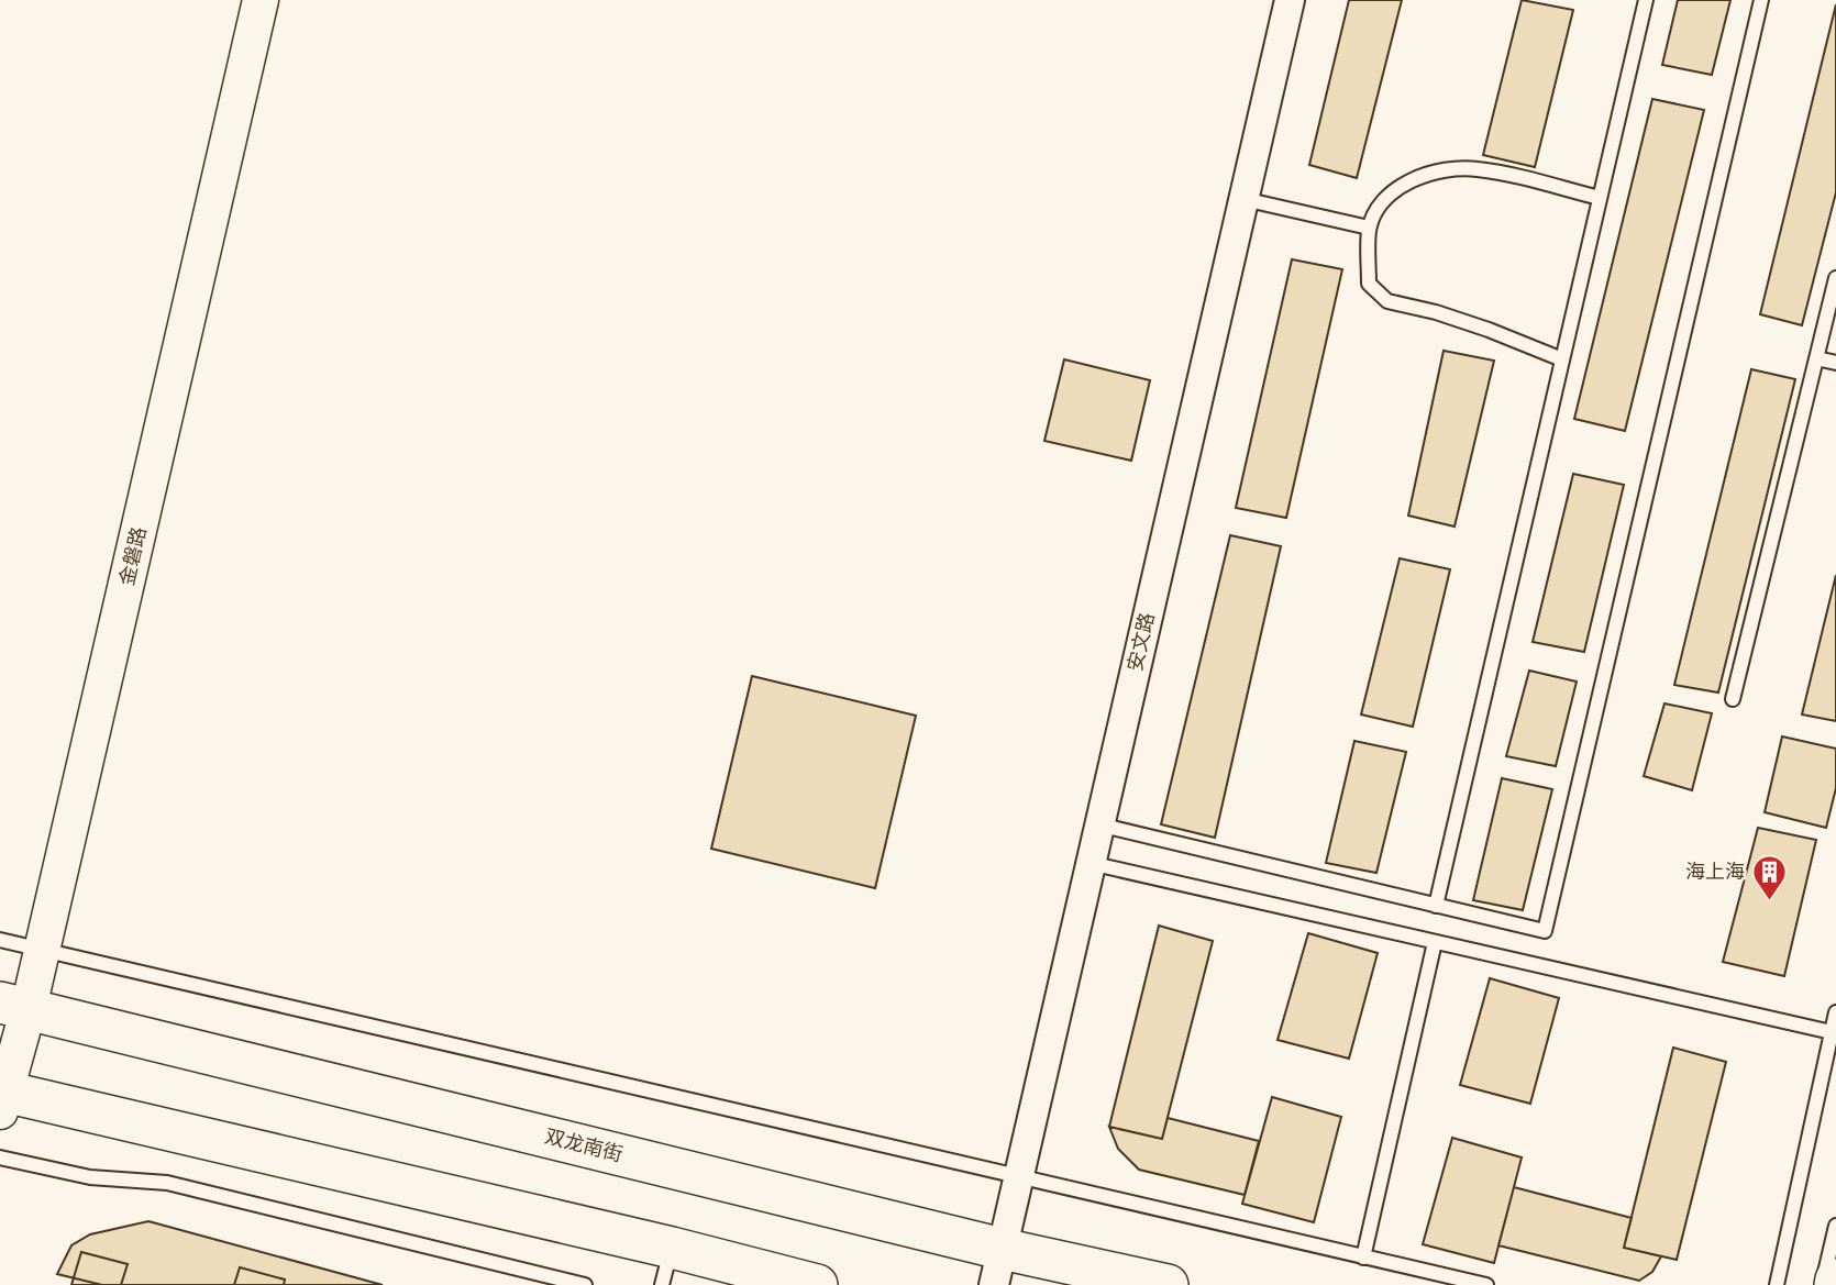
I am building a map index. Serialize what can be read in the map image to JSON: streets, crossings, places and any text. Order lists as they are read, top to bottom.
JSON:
{
  "streets": {
    "main road": ["双龙南街"],
    "street": ["金磐路", "安文路"]
  },
  "crossings": [
    ["金磐路", "双龙南街"],
    ["安文路", "双龙南街"]
  ],
  "places": {
    "building": ["海上海"]
  }
}
